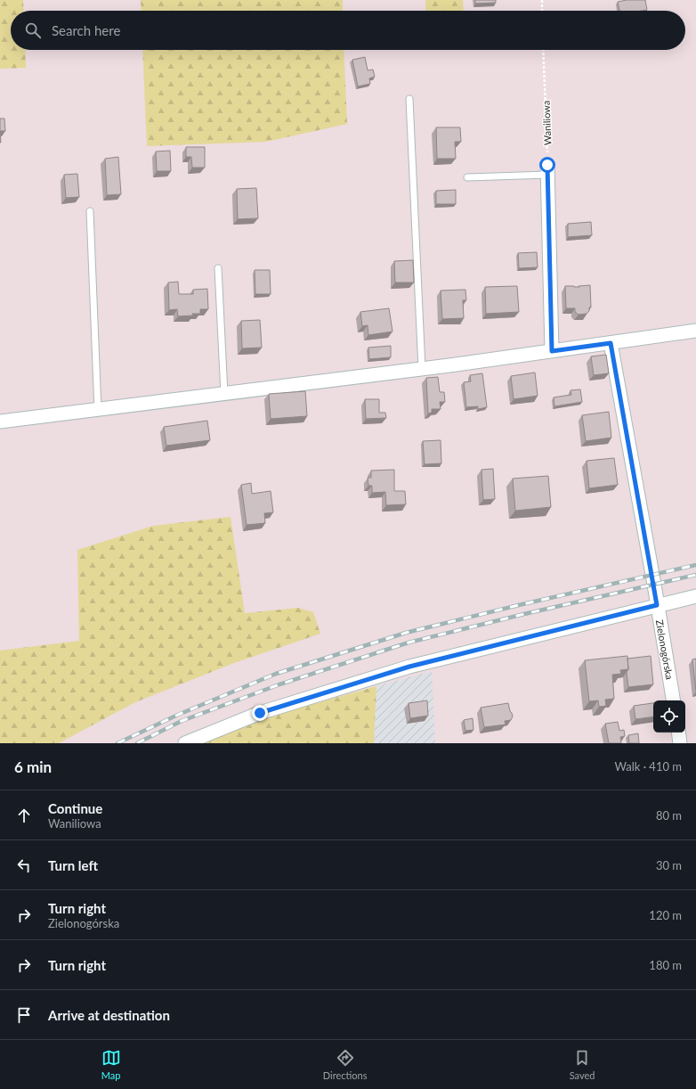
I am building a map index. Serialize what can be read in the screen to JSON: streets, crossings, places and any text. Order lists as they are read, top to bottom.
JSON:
{
  "streets": {
    "street": ["Zielonogórska"],
    "path": ["Waniliowa"]
  },
  "page": {
    "search": "Search here",
    "heading": ["6 min", "Walk · 410 m"],
    "list": [
      ["Continue", "Waniliowa", "80 m"],
      ["Turn left", "30 m"],
      ["Turn right", "Zielonogórska", "120 m"],
      ["Turn right", "180 m"],
      "Arrive at destination"
    ],
    "nav": ["Map", "Directions", "Saved"]
  }
}
